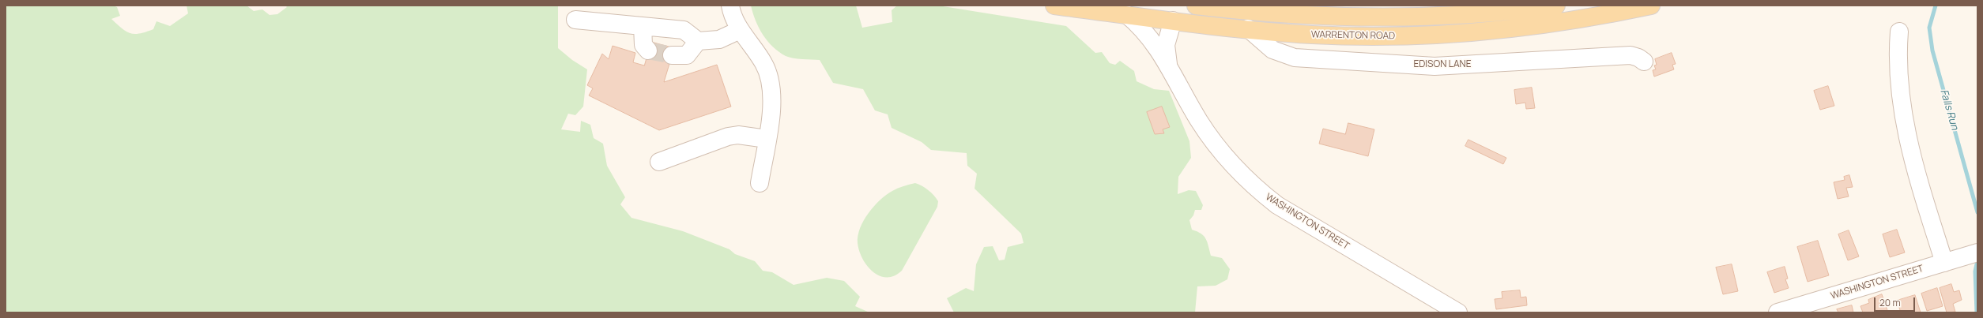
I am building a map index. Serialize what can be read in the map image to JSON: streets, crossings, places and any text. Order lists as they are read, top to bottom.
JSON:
{
  "streets": {
    "main road": ["WARRENTON ROAD"],
    "street": ["EDISON LANE", "WASHINGTON STREET"]
  },
  "crossings": [
    ["WARRENTON ROAD", "EDISON LANE"],
    ["WARRENTON ROAD", "WASHINGTON STREET"]
  ],
  "water": ["Falls Run"],
  "scale_bar": "20 m"
}
